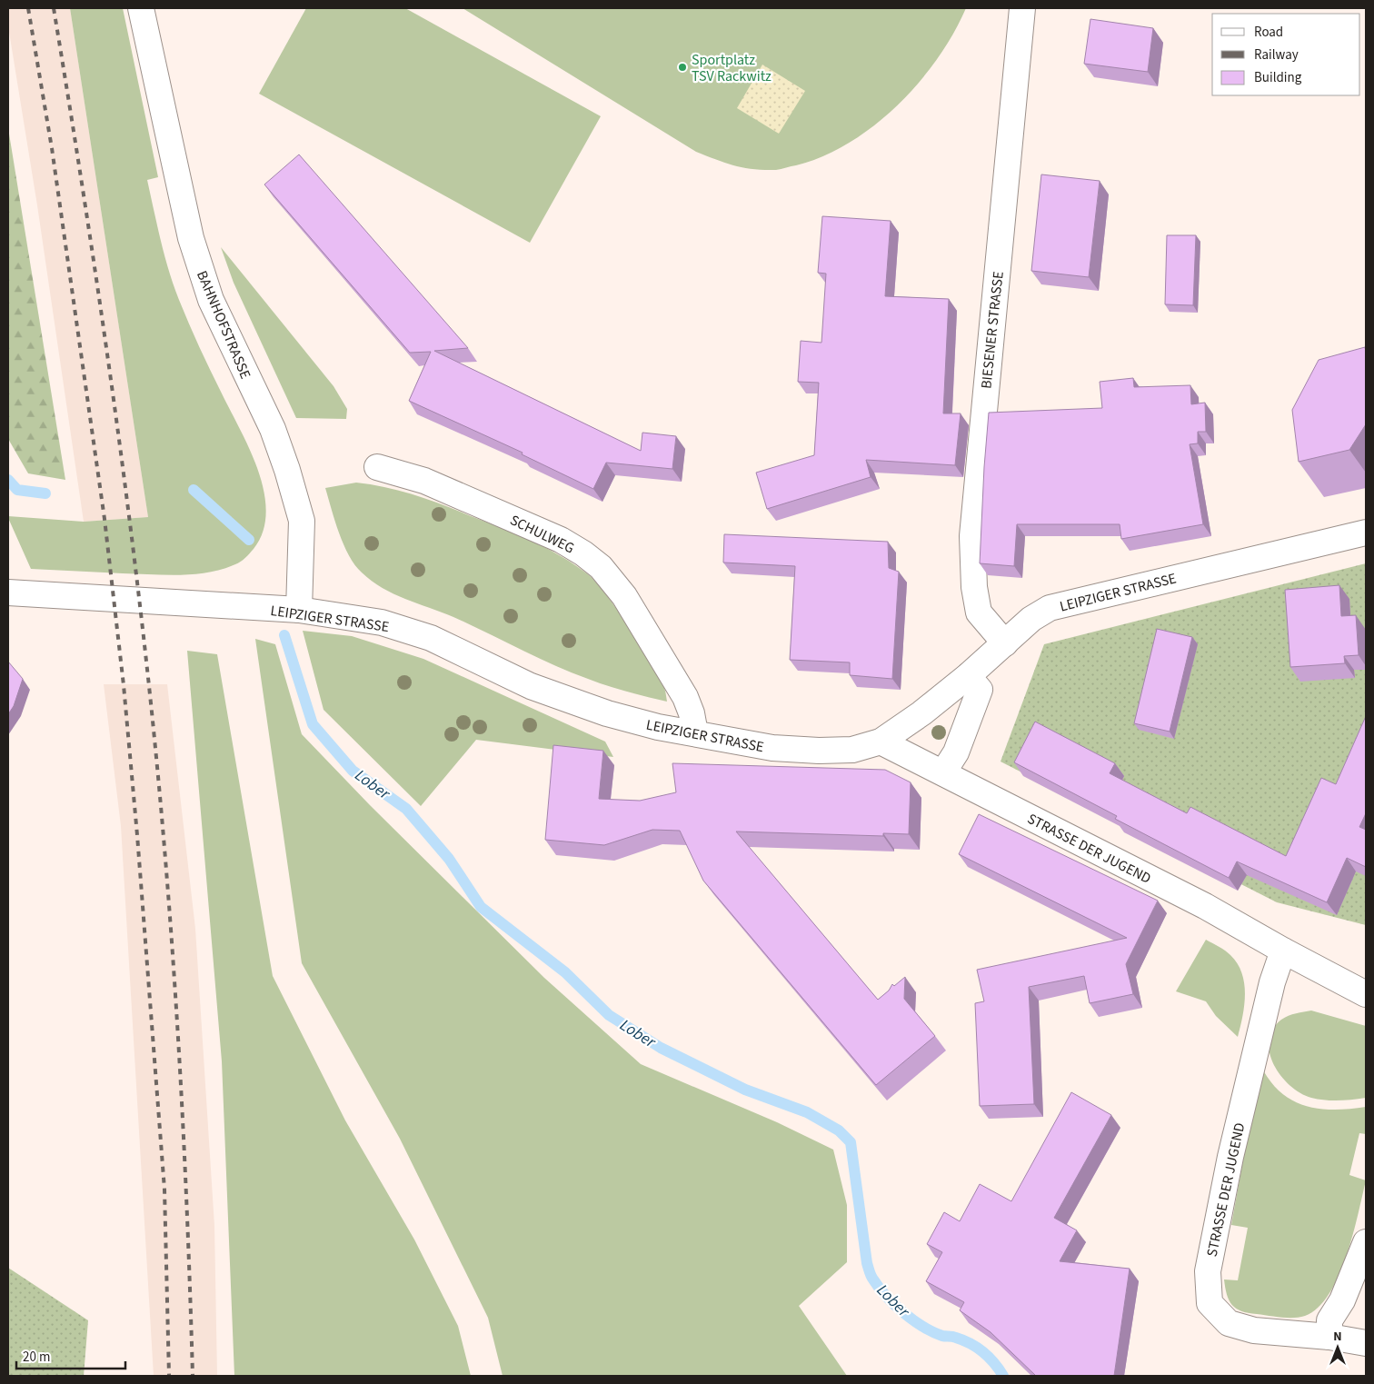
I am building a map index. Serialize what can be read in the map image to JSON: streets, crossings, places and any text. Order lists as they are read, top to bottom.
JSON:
{
  "streets": {
    "street": [
      "BAHNHOFSTRASSE",
      "BIESENER STRASSE",
      "SCHULWEG",
      "LEIPZIGER STRASSE",
      "STRASSE DER JUGEND"
    ]
  },
  "crossings": [
    ["BAHNHOFSTRASSE", "LEIPZIGER STRASSE"],
    ["BIESENER STRASSE", "LEIPZIGER STRASSE"],
    ["SCHULWEG", "LEIPZIGER STRASSE"],
    ["LEIPZIGER STRASSE", "STRASSE DER JUGEND"]
  ],
  "water": ["Lober"],
  "places": ["Sportplatz TSV Rackwitz"],
  "legend": ["Road", "Railway", "Building"],
  "scale_bar": "20 m",
  "north": "top"
}
